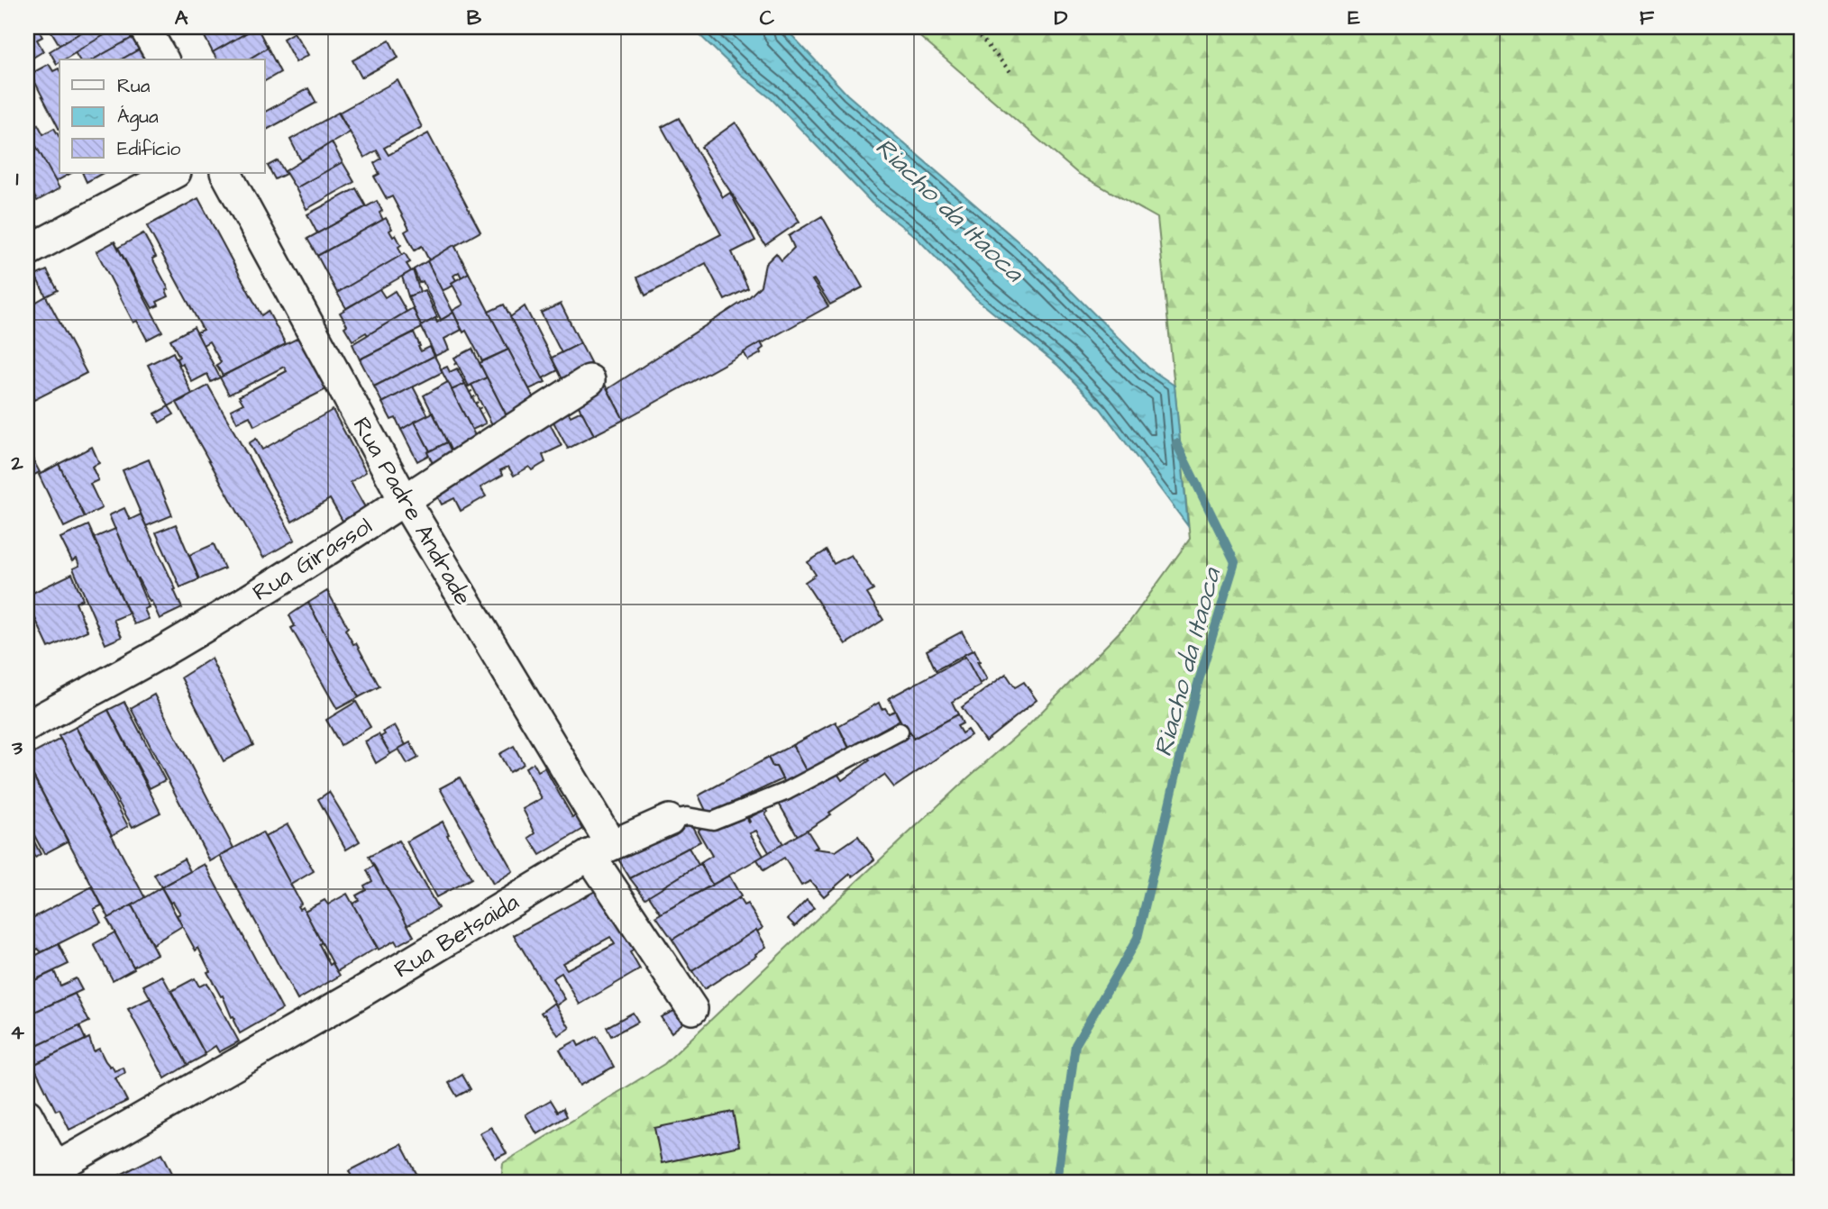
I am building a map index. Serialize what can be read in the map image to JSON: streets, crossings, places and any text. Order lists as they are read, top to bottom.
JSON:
{
  "streets": {
    "street": ["Rua Padre Andrade", "Rua Girassol", "Rua Betsaida"]
  },
  "crossings": [
    ["Rua Padre Andrade", "Rua Girassol"],
    ["Rua Padre Andrade", "Rua Betsaida"]
  ],
  "water": ["Riacho da Itaoca"],
  "legend": ["Rua", "Água", "Edifício"],
  "grid": {
    "columns": [
      "A",
      "B",
      "C",
      "D",
      "E",
      "F"
    ],
    "rows": [
      "1",
      "2",
      "3",
      "4"
    ]
  }
}
